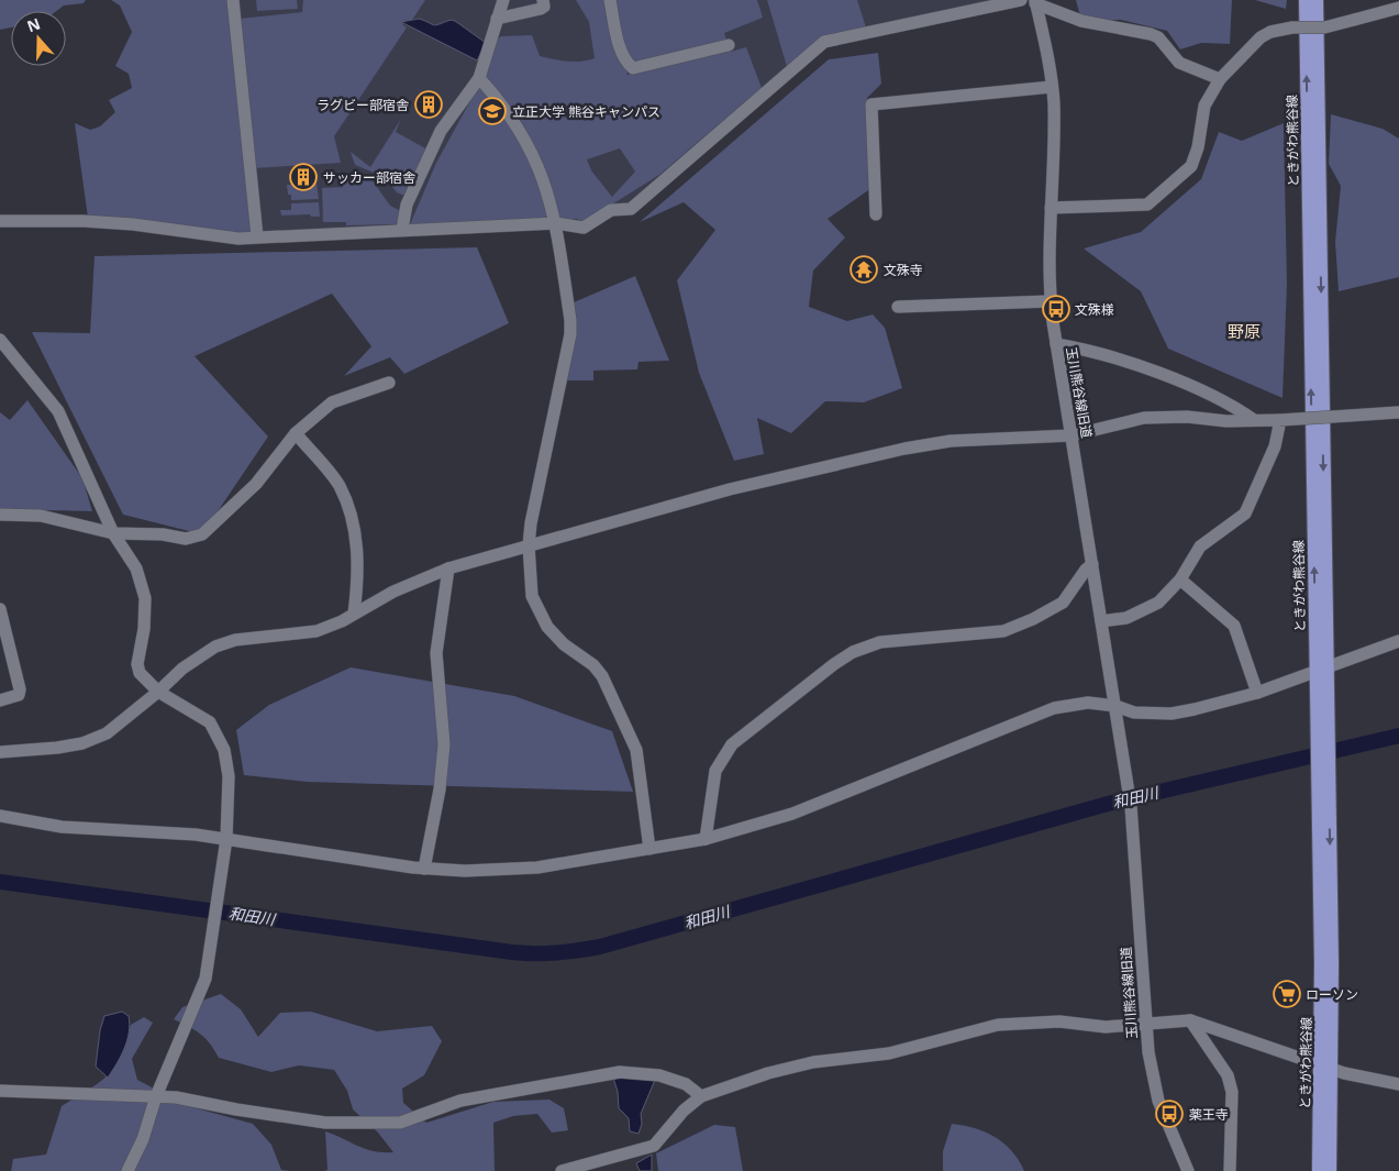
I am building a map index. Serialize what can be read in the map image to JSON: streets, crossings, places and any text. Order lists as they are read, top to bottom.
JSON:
{
  "streets": {
    "main road": ["ときがわ熊谷線"],
    "street": ["玉川熊谷線旧道"]
  },
  "districts": ["野原"],
  "water": ["和田川"],
  "places": {
    "building": ["ラグビー部宿舎", "サッカー部宿舎"],
    "school or university": ["立正大学 熊谷キャンパス"],
    "temple": ["文殊寺"],
    "bus stop": ["文殊様", "薬王寺"],
    "supermarket": ["ローソン"]
  },
  "north": "top"
}
